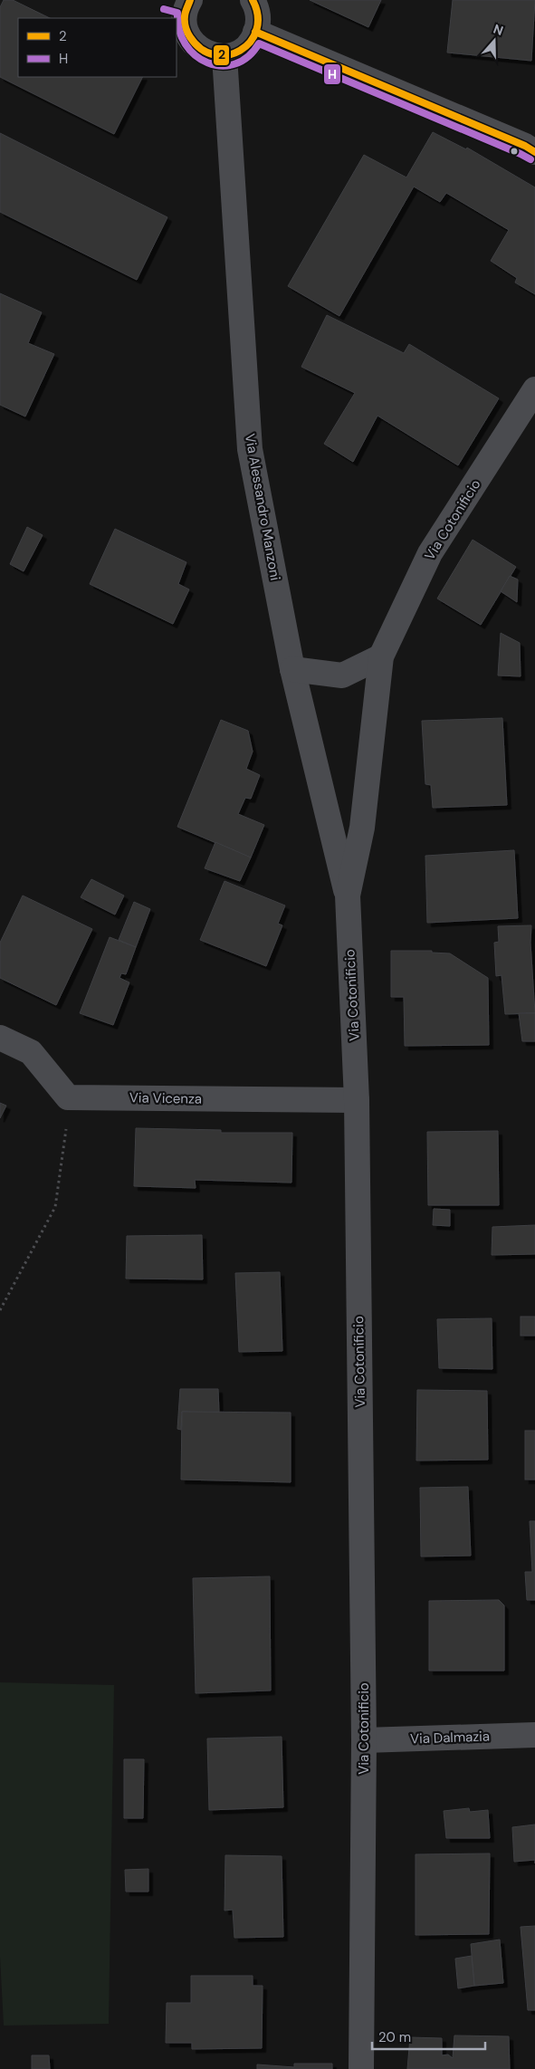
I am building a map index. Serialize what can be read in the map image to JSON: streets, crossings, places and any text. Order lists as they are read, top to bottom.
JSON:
{
  "streets": {
    "street": [
      "Via Alessandro Manzoni",
      "Via Cotonificio",
      "Via Vicenza",
      "Via Dalmazia"
    ]
  },
  "crossings": [
    ["Via Alessandro Manzoni", "Via Cotonificio"],
    ["Via Cotonificio", "Via Vicenza"],
    ["Via Cotonificio", "Via Dalmazia"]
  ],
  "lines": ["transit line 2", "transit line H"],
  "legend": ["2", "H"],
  "scale_bar": "20 m",
  "north": "top"
}
